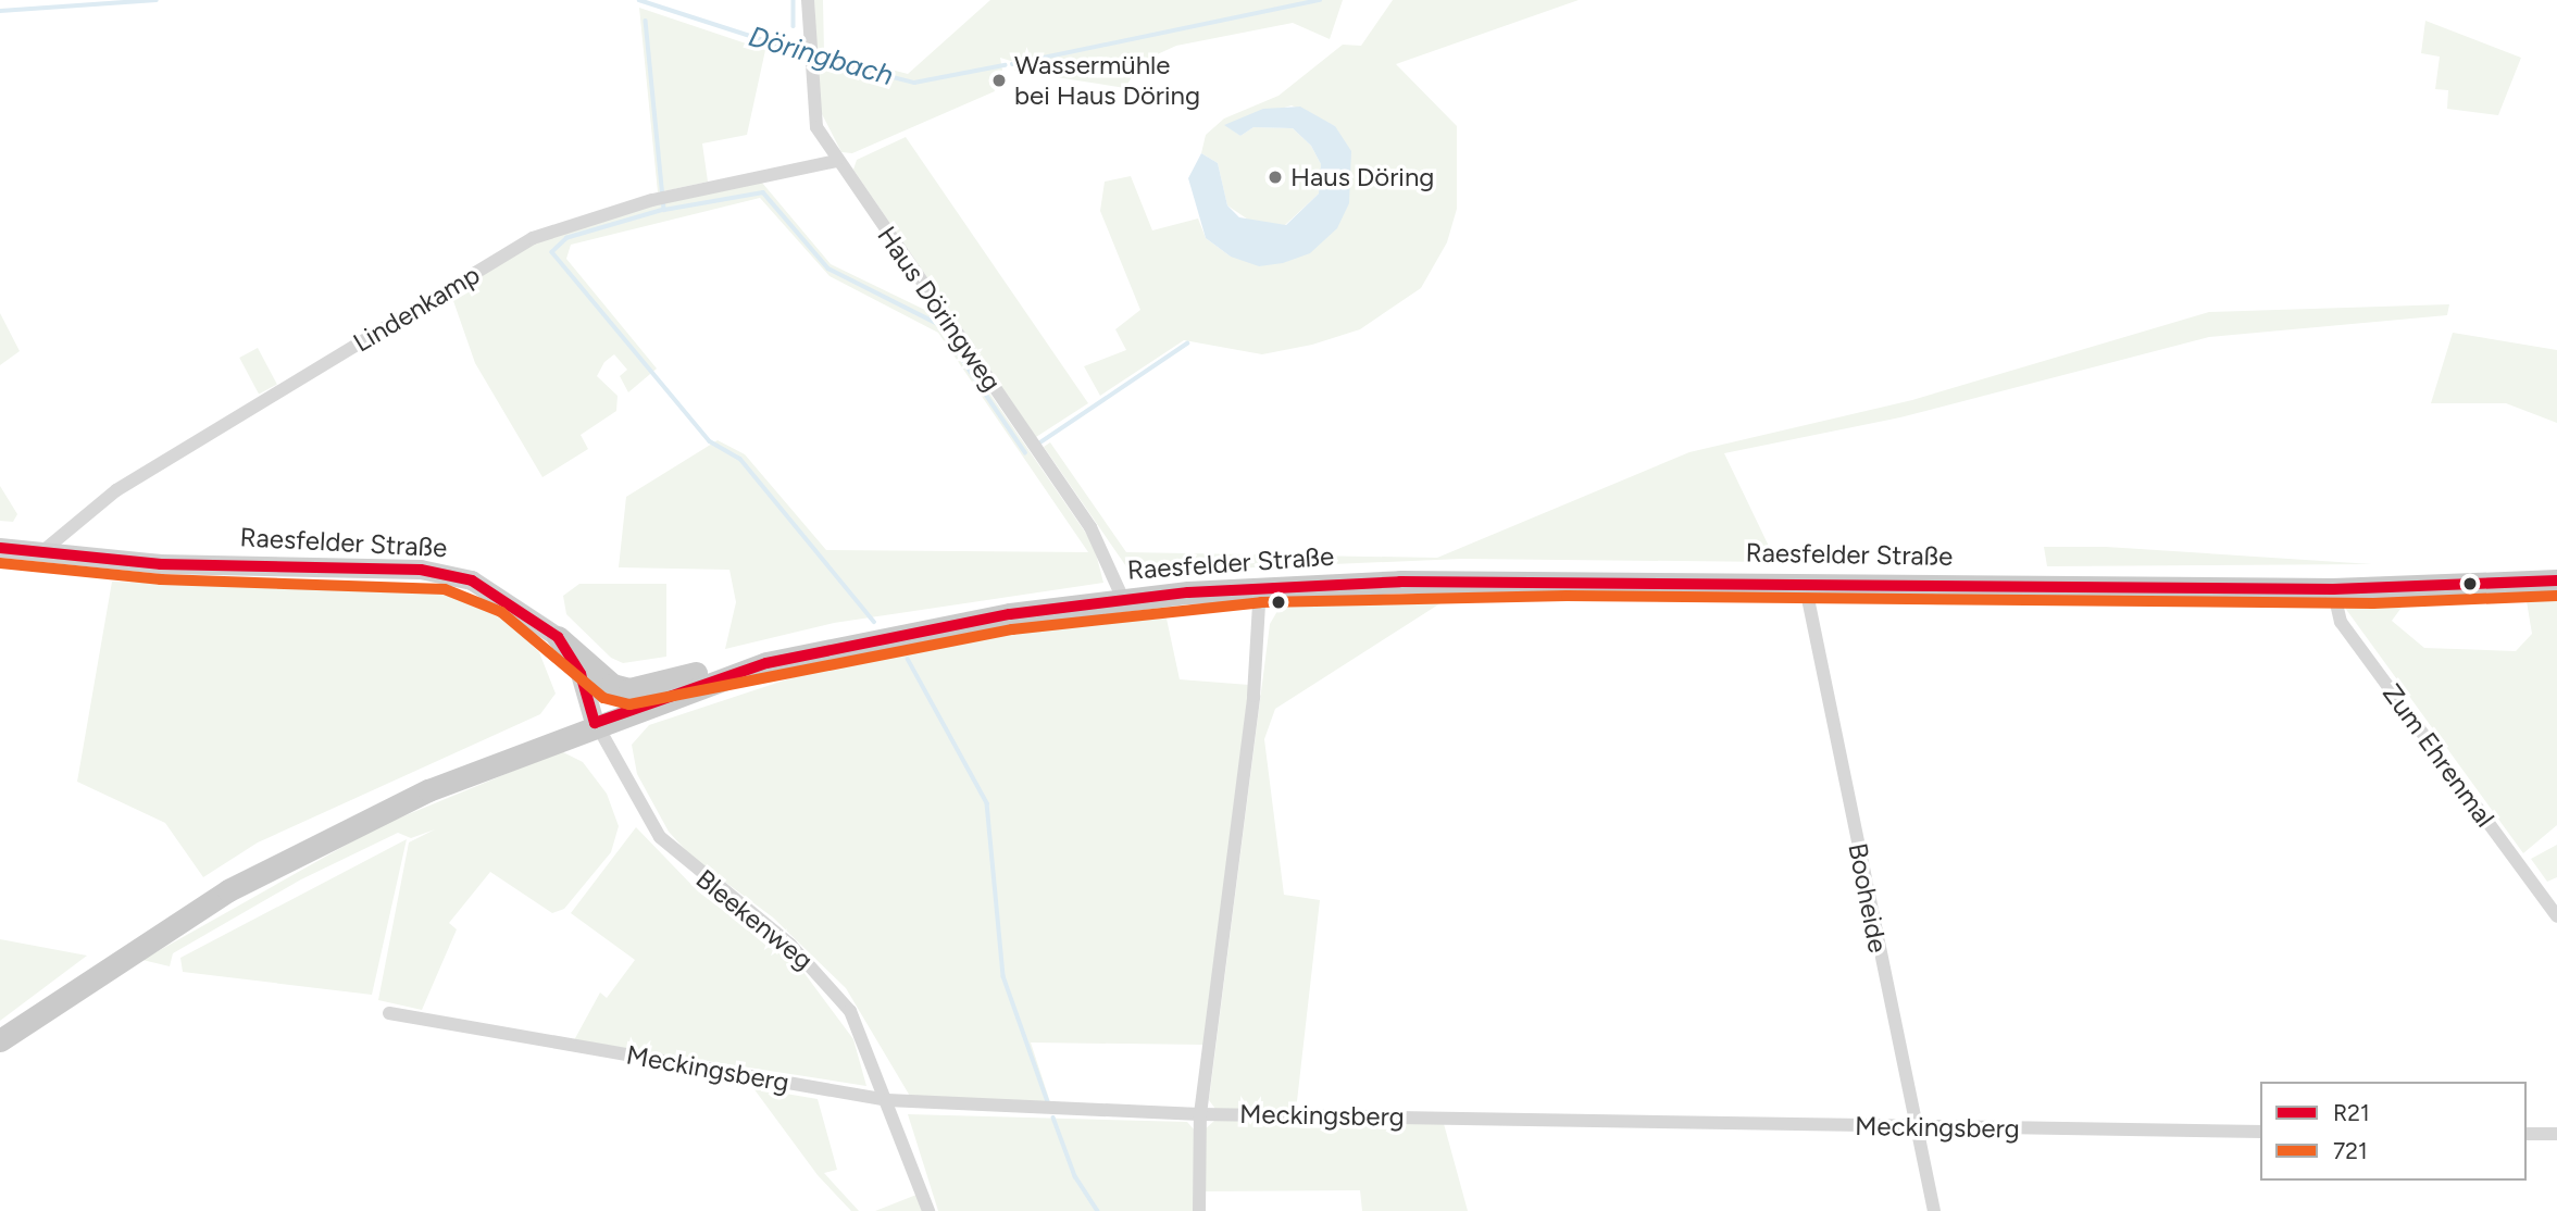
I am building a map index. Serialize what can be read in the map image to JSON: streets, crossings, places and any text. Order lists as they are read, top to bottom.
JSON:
{
  "streets": {
    "main road": ["Raesfelder Straße"],
    "street": [
      "Lindenkamp",
      "Haus Döringweg",
      "Zum Ehrenmal",
      "Booheide",
      "Bleekenweg",
      "Meckingsberg"
    ]
  },
  "crossings": [
    ["Lindenkamp", "Haus Döringweg"],
    ["Lindenkamp", "Raesfelder Straße"],
    ["Haus Döringweg", "Raesfelder Straße"],
    ["Raesfelder Straße", "Zum Ehrenmal"],
    ["Raesfelder Straße", "Booheide"],
    ["Raesfelder Straße", "Bleekenweg"],
    ["Booheide", "Meckingsberg"],
    ["Bleekenweg", "Meckingsberg"]
  ],
  "water": ["Döringbach"],
  "places": ["Wassermühle bei Haus Döring", "Haus Döring"],
  "lines": ["transit line R21", "transit line 721"],
  "legend": ["R21", "721"]
}
